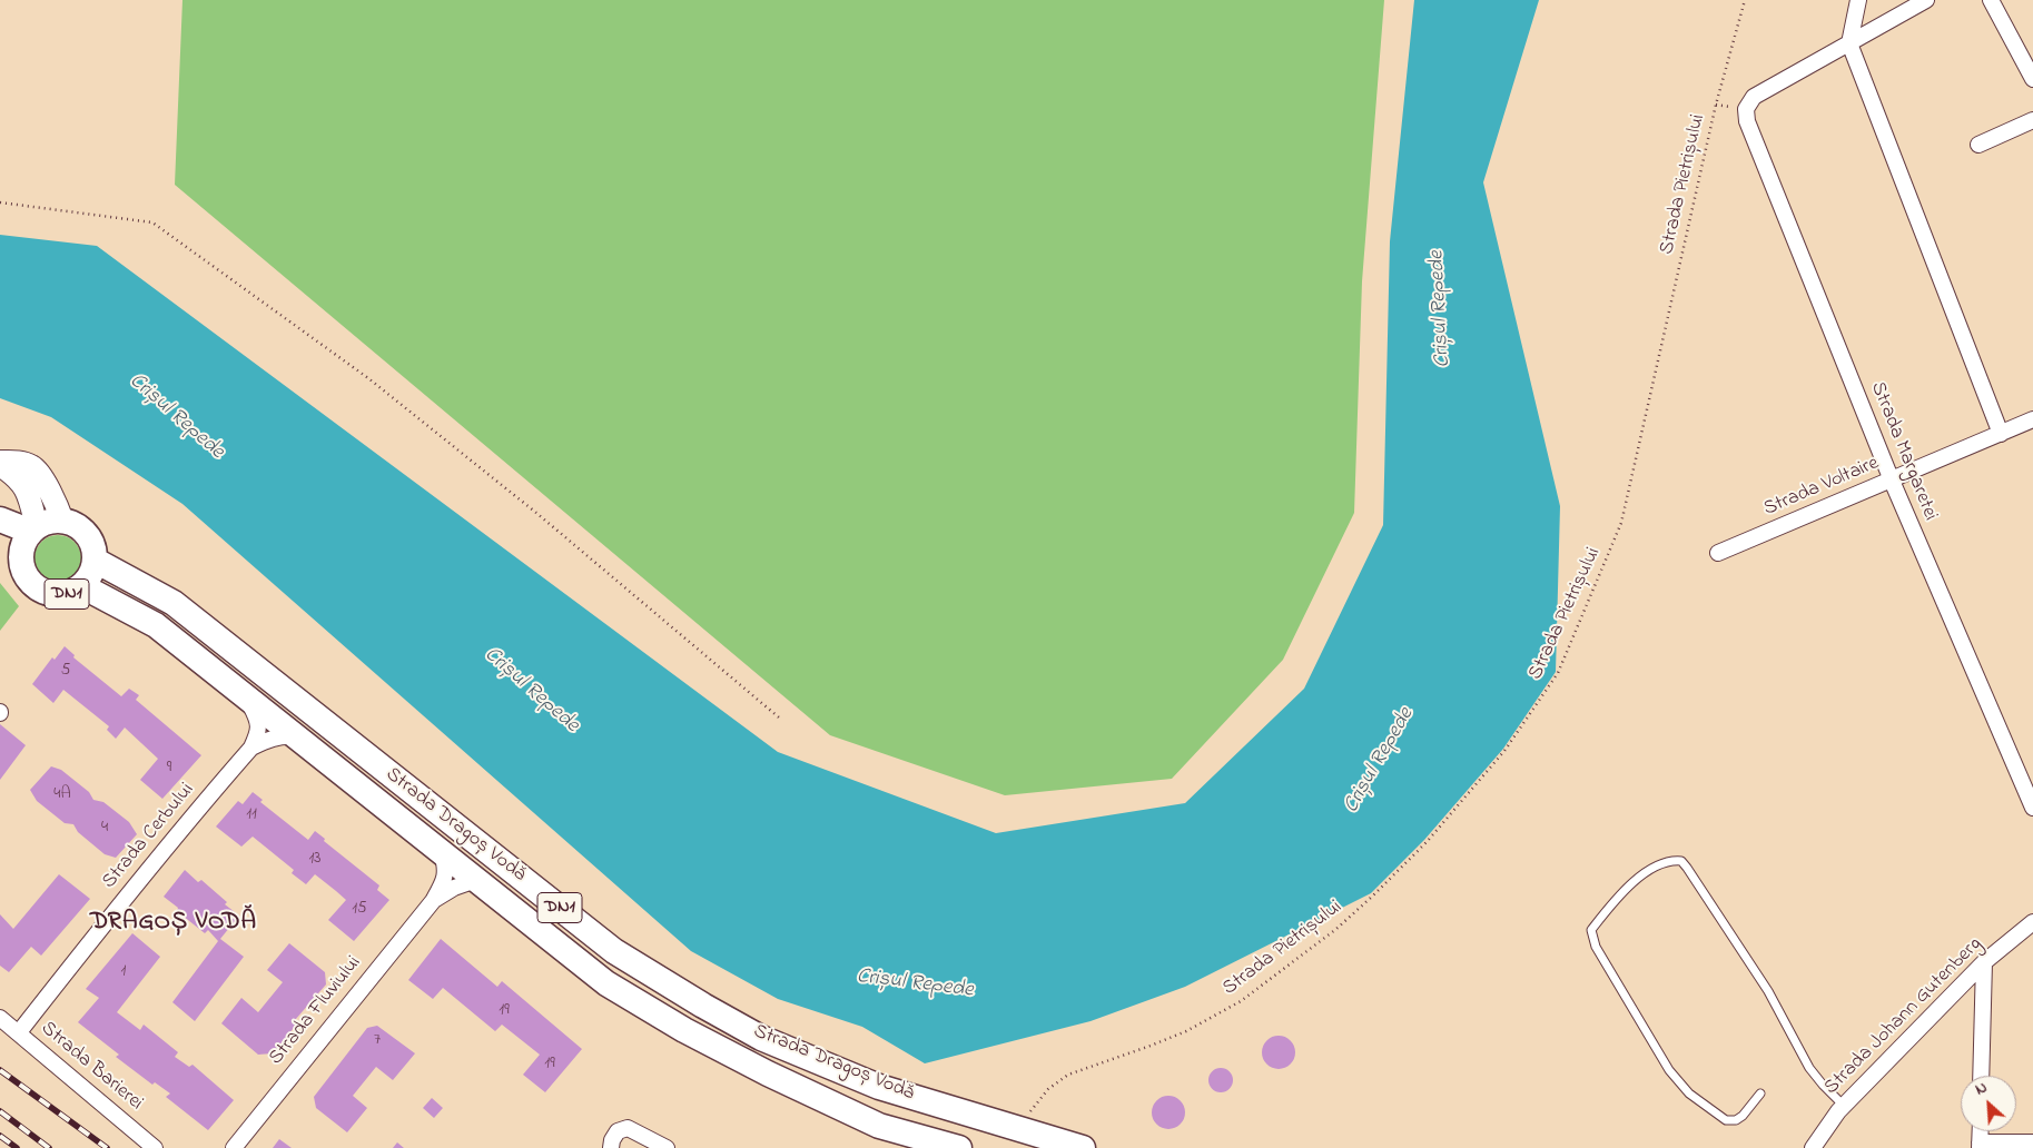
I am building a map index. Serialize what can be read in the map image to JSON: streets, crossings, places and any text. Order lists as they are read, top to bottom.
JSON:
{
  "streets": {
    "main road": ["DN1", "Strada Dragoș Vodă"],
    "street": [
      "Strada Margaretei",
      "Strada Voltaire",
      "Strada Cerbului",
      "Strada Fluviului",
      "Strada Johann Gutenberg",
      "Strada Barierei"
    ],
    "path": ["Strada Pietrișului"]
  },
  "crossings": [
    ["Strada Pietrișului", "Strada Dragoș Vodă"],
    ["Strada Margaretei", "Strada Voltaire"],
    ["DN1", "Strada Dragoș Vodă"],
    ["Strada Cerbului", "Strada Barierei"]
  ],
  "districts": ["DRAGOȘ VODĂ"],
  "water": ["Crișul Repede"],
  "house_numbers": [
    "5",
    "9",
    "4A",
    "11",
    "4",
    "13",
    "15",
    "1",
    "19",
    "7",
    "19"
  ],
  "north": "top left"
}
